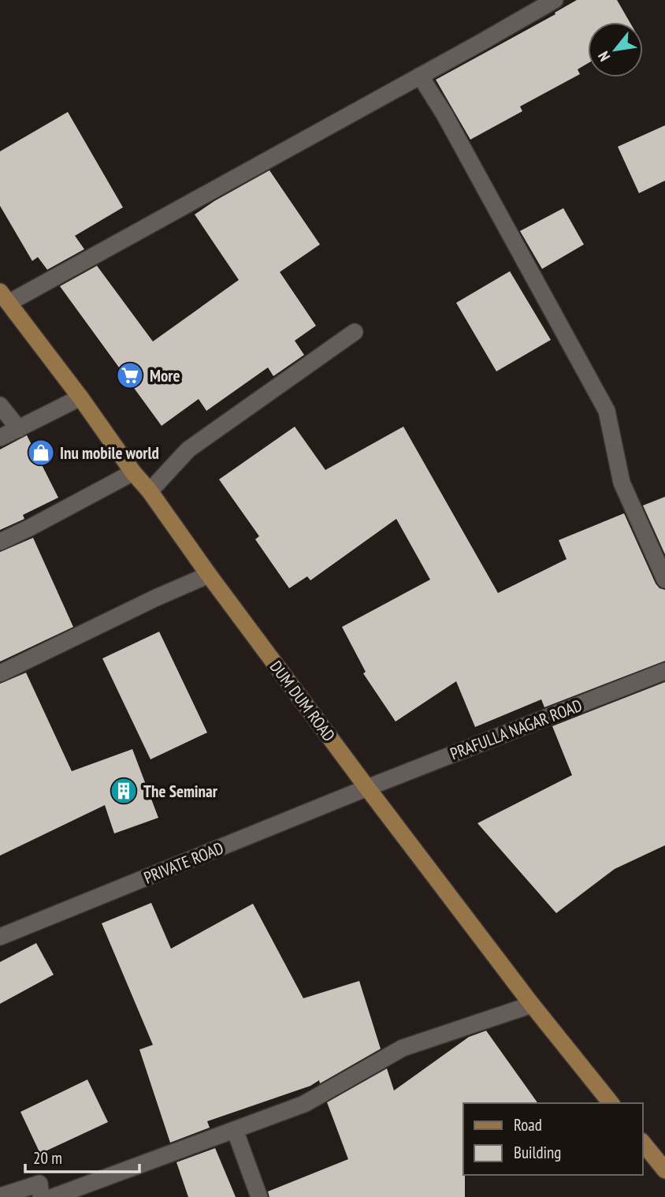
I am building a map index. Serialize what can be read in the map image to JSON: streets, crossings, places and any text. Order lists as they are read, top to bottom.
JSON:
{
  "streets": {
    "main road": ["DUM DUM ROAD"],
    "street": ["PRAFULLA NAGAR ROAD", "PRIVATE ROAD"]
  },
  "crossings": [
    ["DUM DUM ROAD", "PRAFULLA NAGAR ROAD"],
    ["DUM DUM ROAD", "PRIVATE ROAD"],
    ["PRAFULLA NAGAR ROAD", "PRIVATE ROAD"]
  ],
  "places": {
    "supermarket": ["More"],
    "shop": ["Inu mobile world"],
    "building": ["The Seminar"]
  },
  "legend": ["Road", "Building"],
  "scale_bar": "20 m",
  "north": "bottom left"
}
